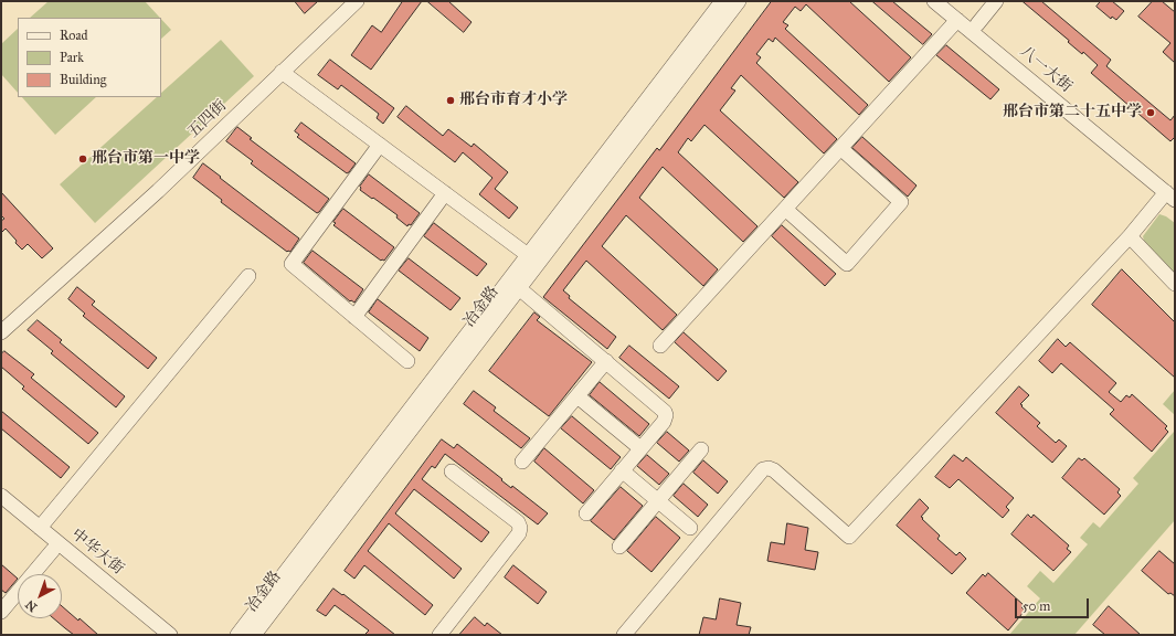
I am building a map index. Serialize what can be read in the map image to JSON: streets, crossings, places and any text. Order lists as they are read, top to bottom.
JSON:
{
  "streets": {
    "street": [
      "八一大街",
      "五四街",
      "冶金路",
      "中华大街"
    ]
  },
  "places": ["邢台市育才小学", "邢台市第二十五中学", "邢台市第一中学"],
  "legend": ["Road", "Park", "Building"],
  "scale_bar": "50 m",
  "north": "bottom left"
}
